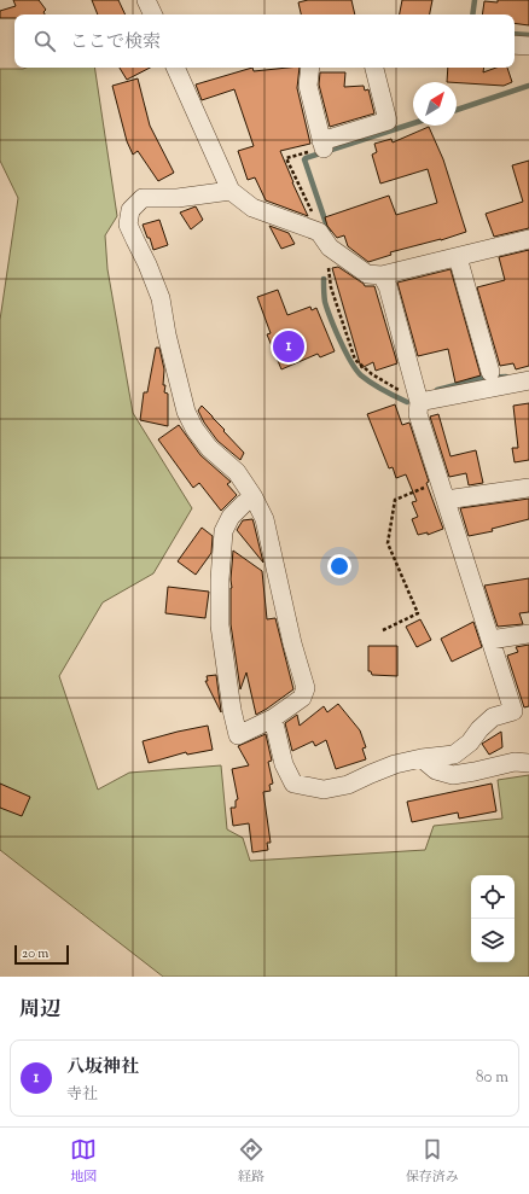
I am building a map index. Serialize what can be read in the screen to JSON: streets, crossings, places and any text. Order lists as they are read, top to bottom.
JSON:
{
  "scale_bar": "20 m",
  "north": "top right",
  "page": {
    "search": "ここで検索",
    "pins": "1",
    "scale": "20 m",
    "heading": "周辺",
    "list": [
      {
        "mark": "1",
        "name": "八坂神社",
        "note": "寺社",
        "value": "80 m"
      }
    ],
    "nav": ["地図", "経路", "保存済み"]
  }
}
